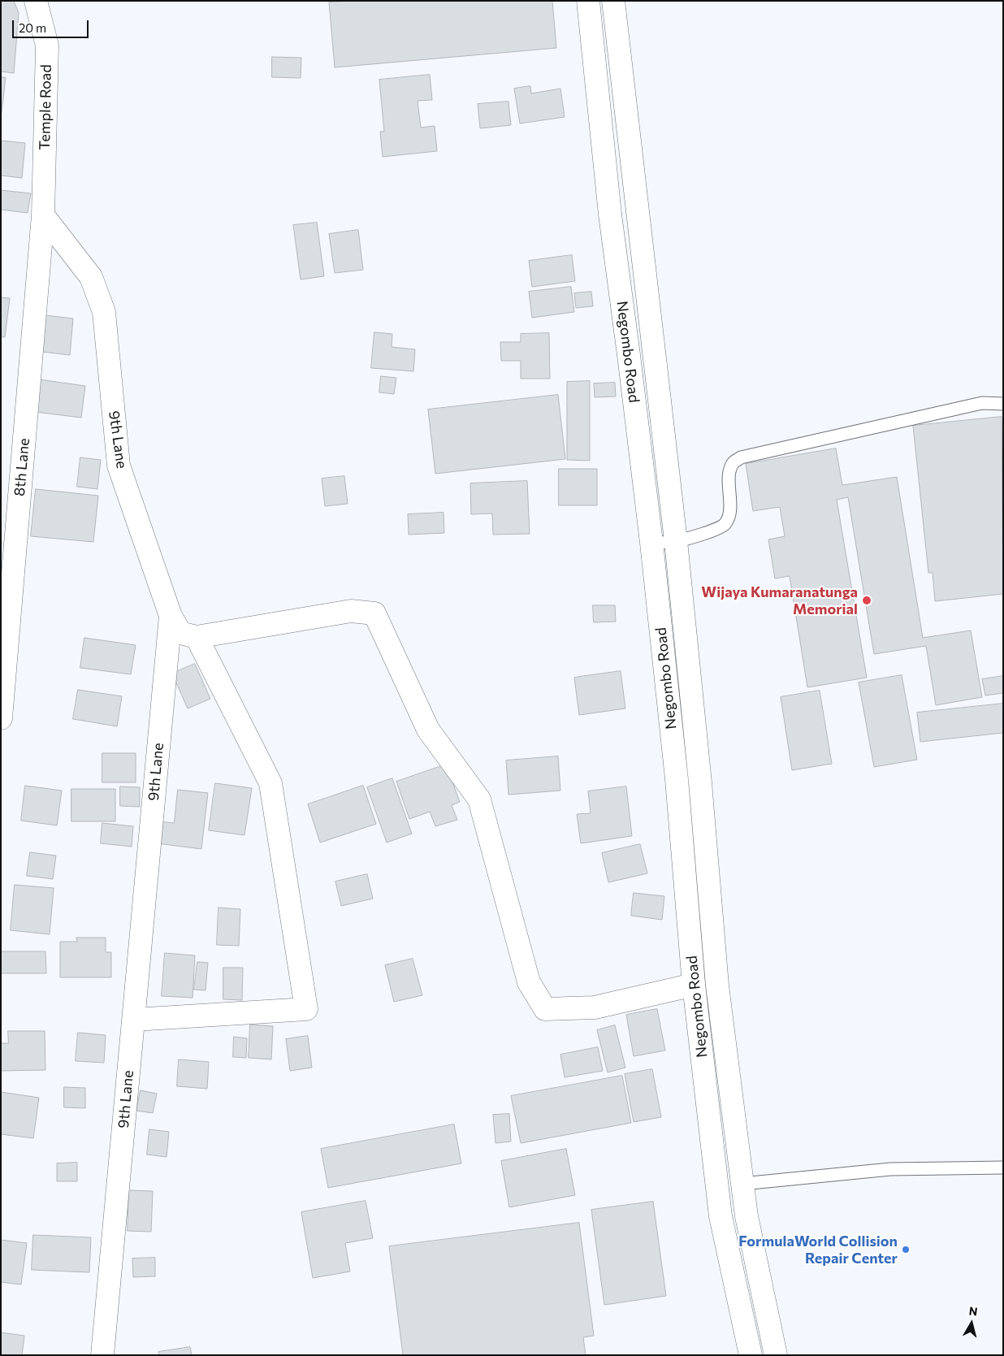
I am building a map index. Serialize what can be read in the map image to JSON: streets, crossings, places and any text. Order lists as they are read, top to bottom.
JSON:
{
  "streets": {
    "main road": [
      "Temple Road",
      "Negombo Road",
      "9th Lane",
      "8th Lane"
    ]
  },
  "crossings": [
    ["Temple Road", "9th Lane"],
    ["Temple Road", "8th Lane"],
    ["9th Lane", "8th Lane"]
  ],
  "places": ["Wijaya Kumaranatunga Memorial", "FormulaWorld Collision Repair Center"],
  "scale_bar": "20 m",
  "north": "top"
}
